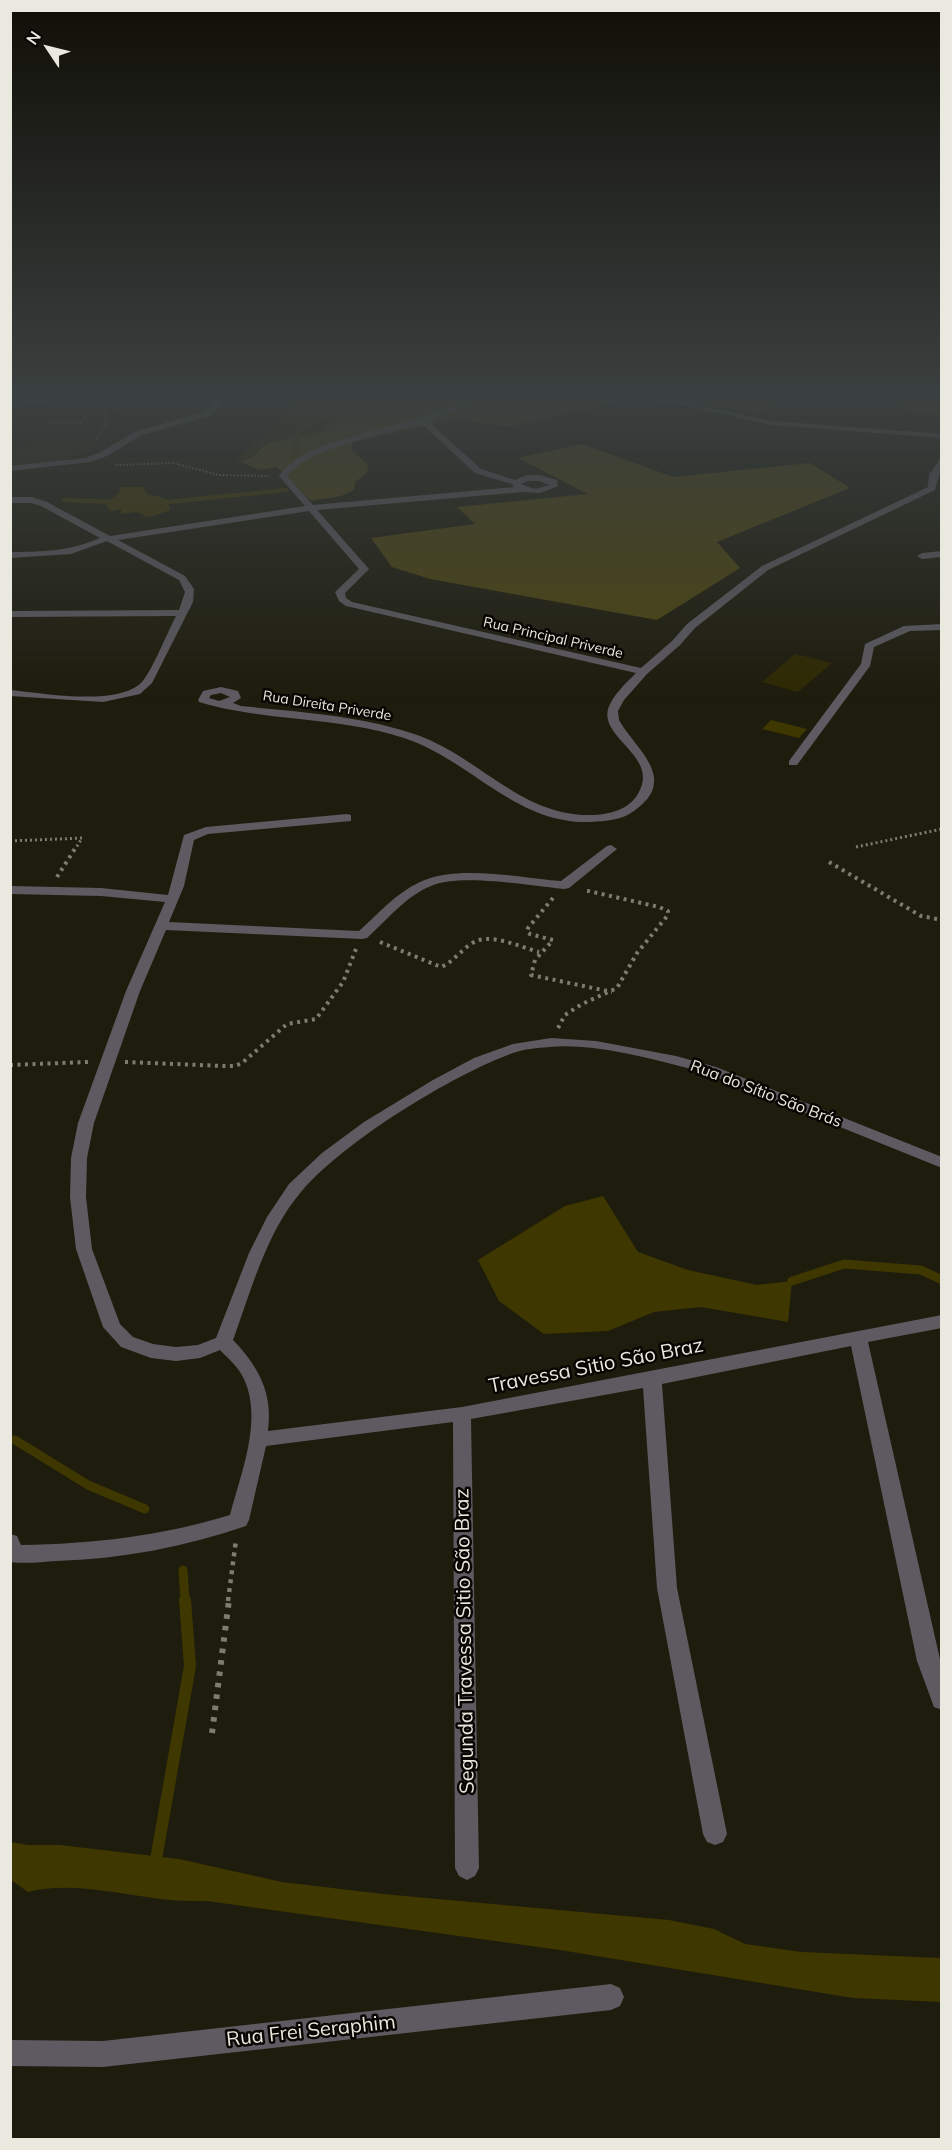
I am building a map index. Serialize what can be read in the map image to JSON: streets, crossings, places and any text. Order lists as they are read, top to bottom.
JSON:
{
  "streets": {
    "street": [
      "Rua Principal Priverde",
      "Rua Direita Priverde",
      "Rua do Sítio São Brás",
      "Travessa Sitio São Braz",
      "Segunda Travessa Sitio São Braz",
      "Rua Frei Seraphim"
    ]
  },
  "crossings": [
    ["Rua Principal Priverde", "Rua Direita Priverde"],
    ["Travessa Sitio São Braz", "Segunda Travessa Sitio São Braz"]
  ],
  "north": "top left"
}
